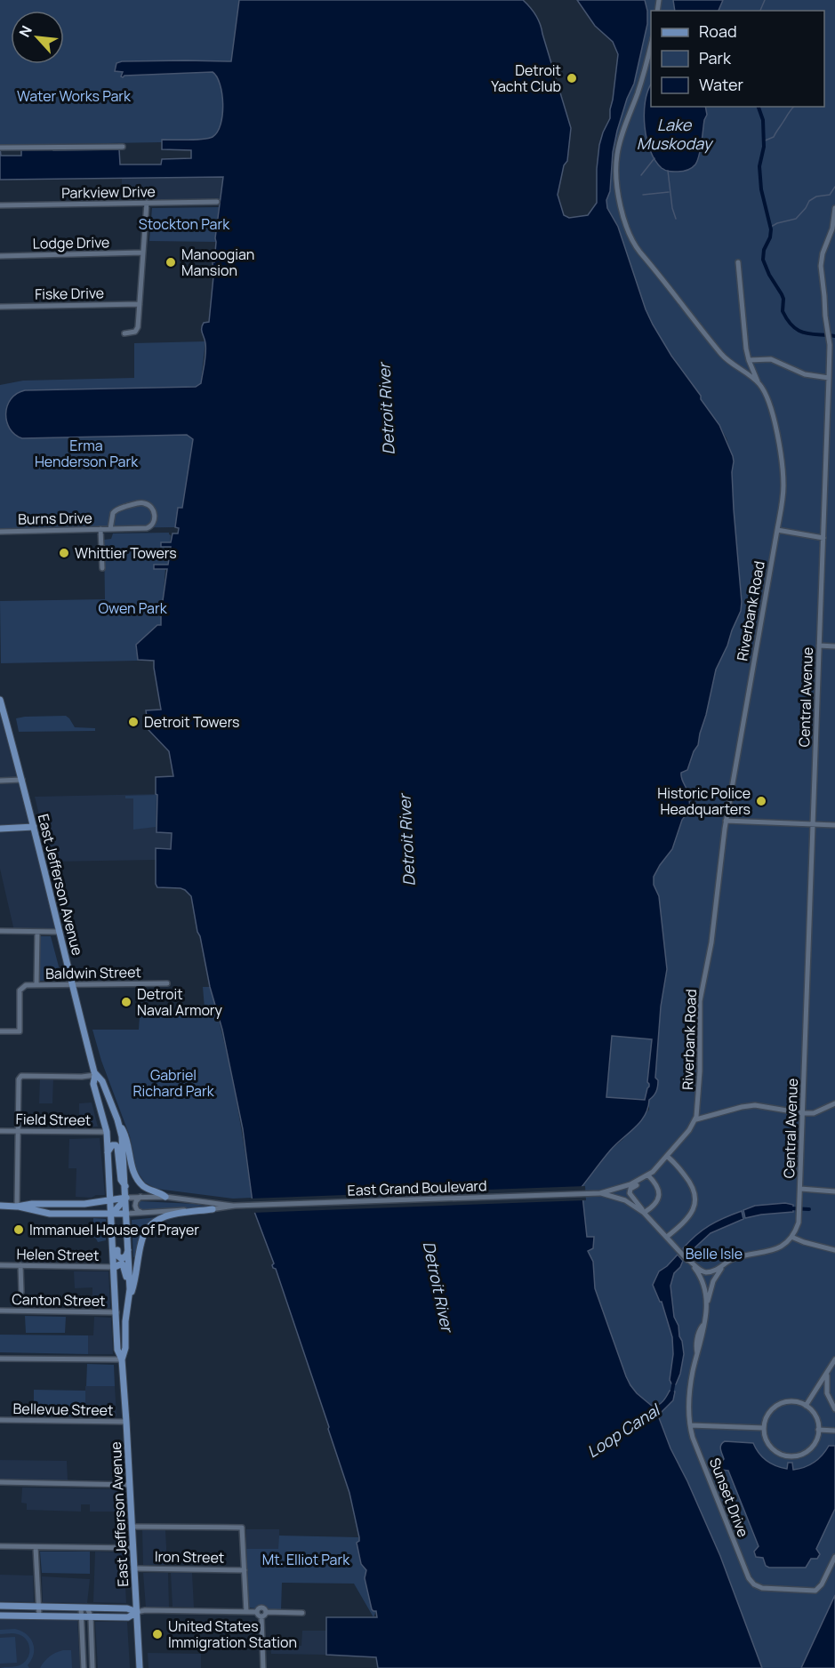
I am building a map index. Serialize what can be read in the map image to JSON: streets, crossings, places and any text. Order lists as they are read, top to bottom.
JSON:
{
  "streets": {
    "main road": ["East Jefferson Avenue", "East Grand Boulevard"],
    "street": [
      "Parkview Drive",
      "Lodge Drive",
      "Fiske Drive",
      "Burns Drive",
      "Riverbank Road",
      "Central Avenue",
      "Baldwin Street",
      "Field Street",
      "Helen Street",
      "Canton Street",
      "Bellevue Street",
      "Sunset Drive",
      "Iron Street"
    ]
  },
  "crossings": [
    ["East Jefferson Avenue", "Baldwin Street"],
    ["East Jefferson Avenue", "Field Street"],
    ["East Jefferson Avenue", "East Grand Boulevard"],
    ["East Jefferson Avenue", "Helen Street"],
    ["East Jefferson Avenue", "Canton Street"],
    ["East Jefferson Avenue", "Bellevue Street"],
    ["East Jefferson Avenue", "Iron Street"],
    ["East Grand Boulevard", "Sunset Drive"]
  ],
  "water": ["Lake Muskoday", "Detroit River", "Loop Canal"],
  "parks": [
    "Water Works Park",
    "Stockton Park",
    "Erma Henderson Park",
    "Owen Park",
    "Gabriel Richard Park",
    "Belle Isle",
    "Mt. Elliot Park"
  ],
  "places": [
    "Detroit Yacht Club",
    "Manoogian Mansion",
    "Whittier Towers",
    "Detroit Towers",
    "Historic Police Headquarters",
    "Detroit Naval Armory",
    "Immanuel House of Prayer",
    "United States Immigration Station"
  ],
  "legend": ["Road", "Park", "Water"],
  "north": "top left"
}
